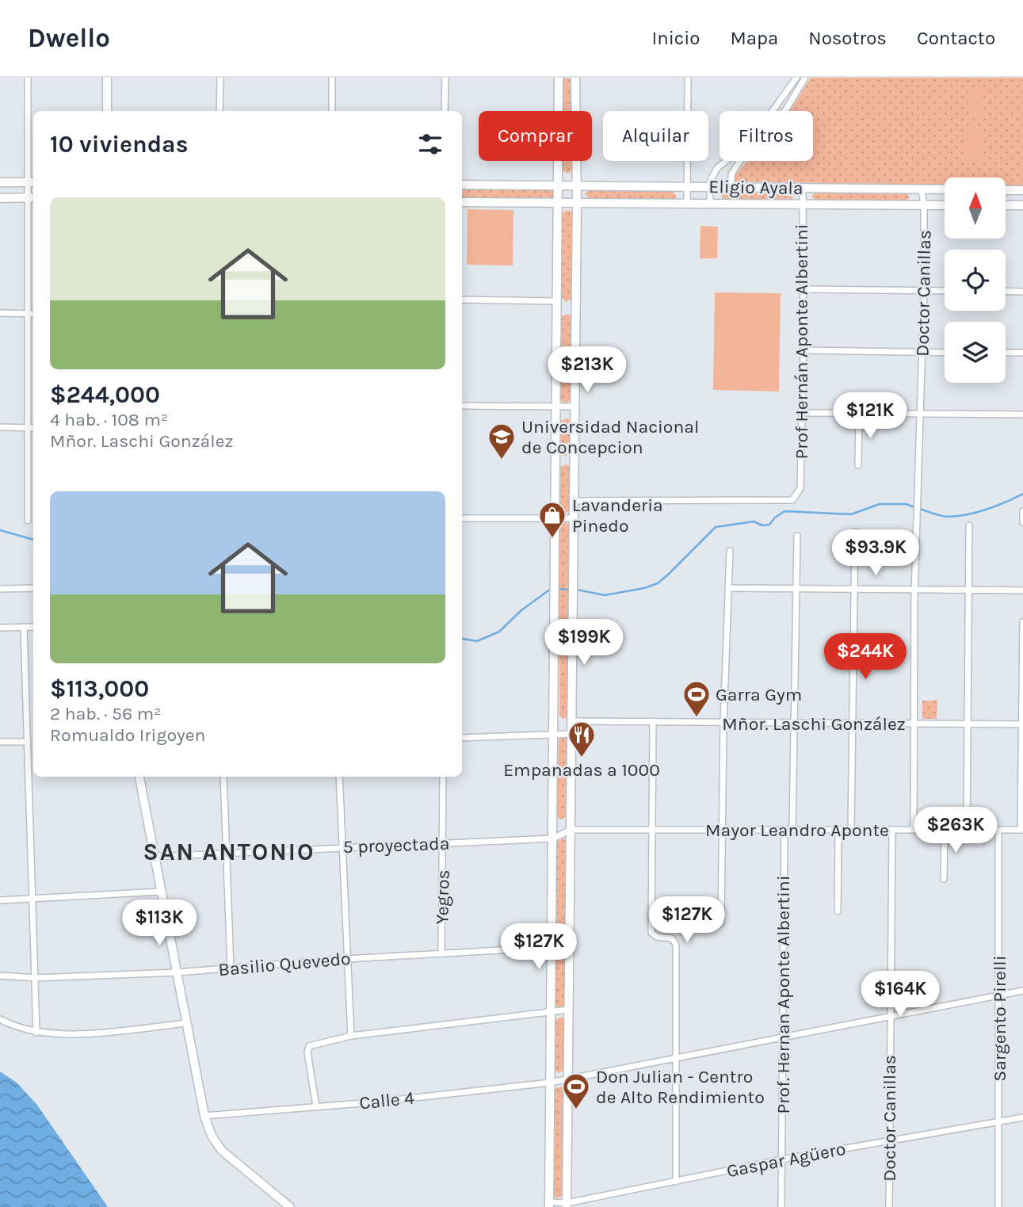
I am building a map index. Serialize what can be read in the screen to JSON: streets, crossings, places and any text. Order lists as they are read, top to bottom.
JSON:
{
  "streets": {
    "street": [
      "Eligio Ayala",
      "Doctor Canillas",
      "Prof Hernán Aponte Albertini",
      "Mñor. Laschi González",
      "Mayor Leandro Aponte",
      "5 proyectada",
      "Yegros",
      "Basilio Quevedo",
      "Prof. Hernan Aponte Albertini",
      "Sargento Pirelli",
      "Calle 4",
      "Gaspar Agüero"
    ]
  },
  "crossings": [
    ["Eligio Ayala", "Doctor Canillas"],
    ["Eligio Ayala", "Prof Hernán Aponte Albertini"],
    ["Doctor Canillas", "Mñor. Laschi González"],
    ["Doctor Canillas", "Mayor Leandro Aponte"],
    ["Doctor Canillas", "Calle 4"],
    ["Doctor Canillas", "Gaspar Agüero"],
    ["Mayor Leandro Aponte", "5 proyectada"],
    ["Mayor Leandro Aponte", "Prof. Hernan Aponte Albertini"],
    ["Mayor Leandro Aponte", "Sargento Pirelli"],
    ["5 proyectada", "Yegros"],
    ["Yegros", "Basilio Quevedo"],
    ["Prof. Hernan Aponte Albertini", "Calle 4"],
    ["Prof. Hernan Aponte Albertini", "Gaspar Agüero"],
    ["Sargento Pirelli", "Calle 4"],
    ["Sargento Pirelli", "Gaspar Agüero"]
  ],
  "districts": ["SAN ANTONIO"],
  "places": {
    "school or university": ["Universidad Nacional de Concepcion"],
    "shop": ["Lavanderia Pinedo"],
    "sports": ["Garra Gym", "Don Julian - Centro de Alto Rendimiento"],
    "restaurant": ["Empanadas a 1000"]
  },
  "north": "top",
  "page": {
    "header": "Dwello",
    "nav": [
      "Inicio",
      "Mapa",
      "Nosotros",
      "Contacto"
    ],
    "chip": ["Comprar", "Alquilar", "Filtros"],
    "heading": "10 viviendas",
    "list": [
      {
        "name": "$244,000",
        "note": "4 hab. · 108 m² · Mñor. Laschi González"
      },
      {
        "name": "$113,000",
        "note": "2 hab. · 56 m² · Romualdo Irigoyen"
      }
    ],
    "price": [
      "$213K",
      "$121K",
      "$93.9K",
      "$199K",
      "$244K",
      "$263K",
      "$127K",
      "$113K",
      "$127K",
      "$164K"
    ]
  }
}
